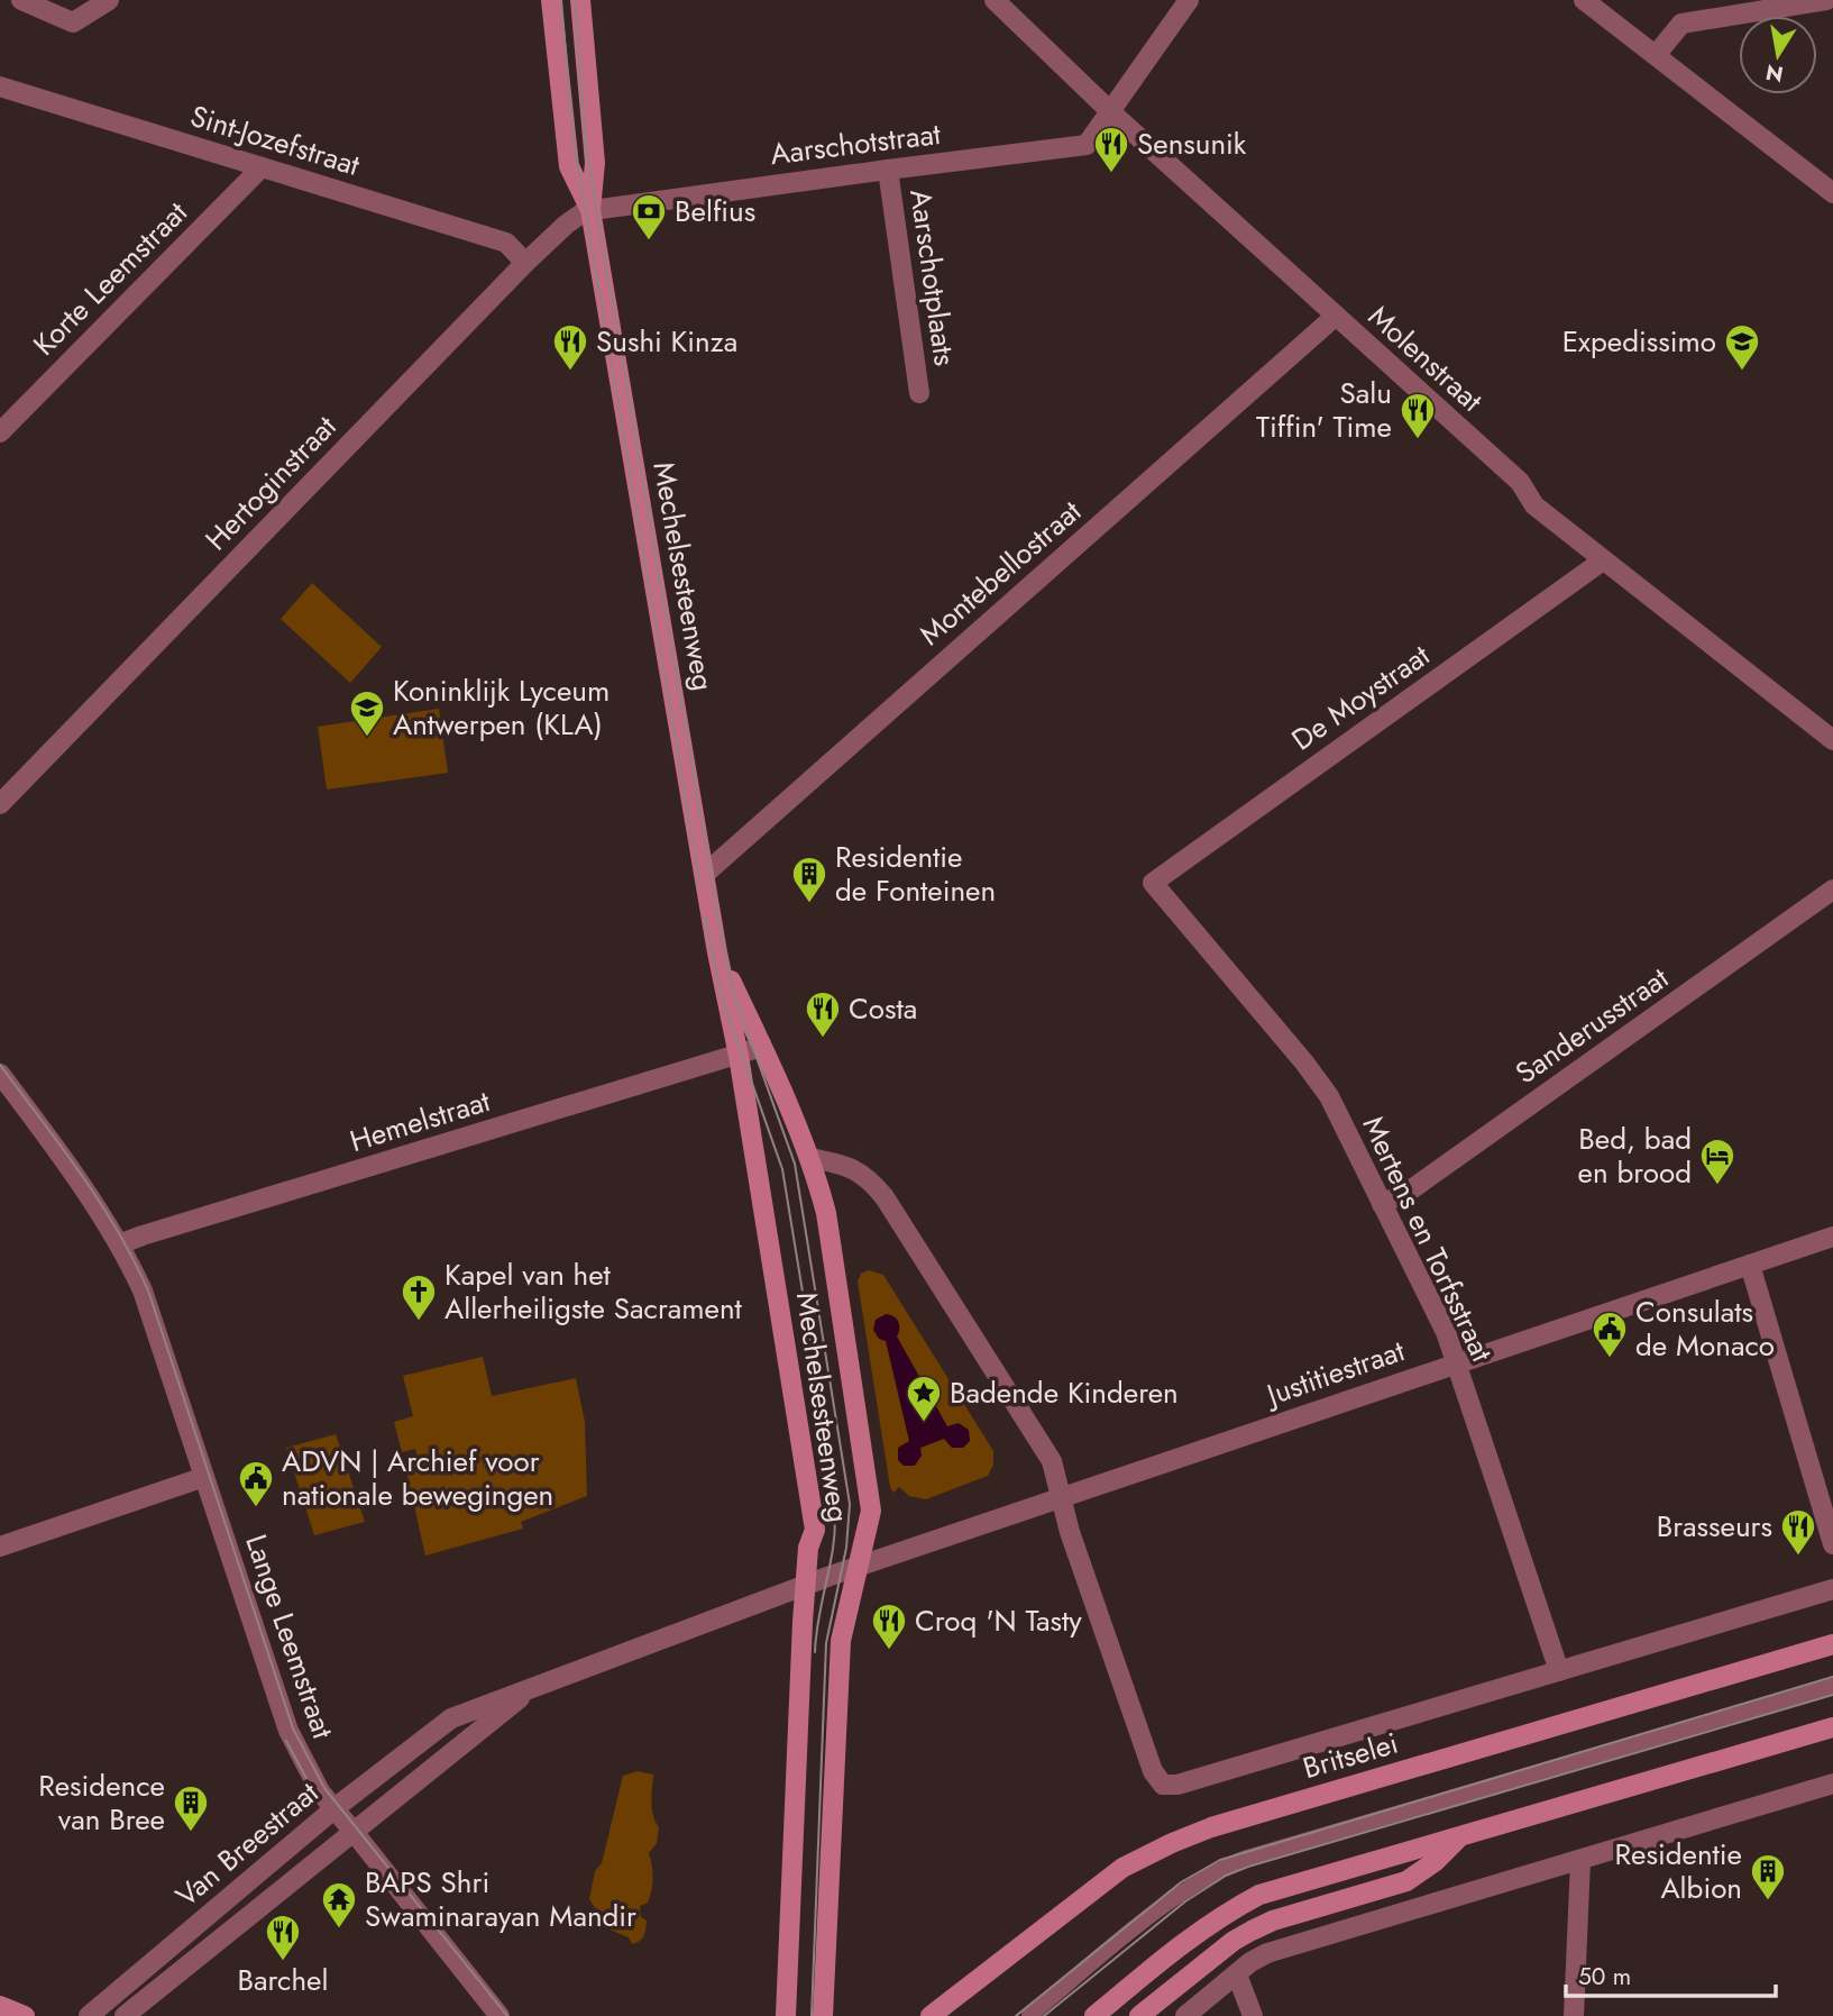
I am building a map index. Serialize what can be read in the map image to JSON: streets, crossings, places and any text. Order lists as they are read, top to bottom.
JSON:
{
  "streets": {
    "main road": ["Mechelsesteenweg", "Britselei"],
    "street": [
      "Sint-Jozefstraat",
      "Aarschotstraat",
      "Aarschotplaats",
      "Korte Leemstraat",
      "Molenstraat",
      "Hertoginstraat",
      "Montebellostraat",
      "De Moystraat",
      "Sanderusstraat",
      "Hemelstraat",
      "Mertens en Torfsstraat",
      "Justitiestraat",
      "Lange Leemstraat",
      "Van Breestraat"
    ]
  },
  "crossings": [
    ["Sint-Jozefstraat", "Korte Leemstraat"],
    ["Sint-Jozefstraat", "Hertoginstraat"],
    ["Aarschotstraat", "Aarschotplaats"],
    ["Aarschotstraat", "Molenstraat"],
    ["Aarschotstraat", "Hertoginstraat"],
    ["Aarschotstraat", "Mechelsesteenweg"],
    ["Molenstraat", "Montebellostraat"],
    ["Molenstraat", "De Moystraat"],
    ["Hertoginstraat", "Mechelsesteenweg"],
    ["Montebellostraat", "Mechelsesteenweg"],
    ["Mechelsesteenweg", "Hemelstraat"],
    ["Mechelsesteenweg", "Justitiestraat"],
    ["Mechelsesteenweg", "Van Breestraat"],
    ["De Moystraat", "Mertens en Torfsstraat"],
    ["Sanderusstraat", "Mertens en Torfsstraat"],
    ["Hemelstraat", "Lange Leemstraat"],
    ["Mertens en Torfsstraat", "Justitiestraat"],
    ["Mertens en Torfsstraat", "Britselei"],
    ["Justitiestraat", "Britselei"],
    ["Justitiestraat", "Van Breestraat"],
    ["Lange Leemstraat", "Van Breestraat"]
  ],
  "places": {
    "restaurant": [
      "Sensunik",
      "Sushi Kinza",
      "Salu Tiffin' Time",
      "Costa",
      "Brasseurs",
      "Croq 'N Tasty",
      "Barchel"
    ],
    "bank": ["Belfius"],
    "school or university": ["Expedissimo", "Koninklijk Lyceum Antwerpen (KLA)"],
    "building": ["Residentie de Fonteinen", "Residence van Bree", "Residentie Albion"],
    "hotel": ["Bed, bad en brood"],
    "church": ["Kapel van het Allerheiligste Sacrament"],
    "public building": ["Consulats de Monaco", "ADVN | Archief voor nationale bewegingen"],
    "place": ["Badende Kinderen"],
    "temple": ["BAPS Shri Swaminarayan Mandir"]
  },
  "scale_bar": "50 m",
  "north": "bottom"
}
